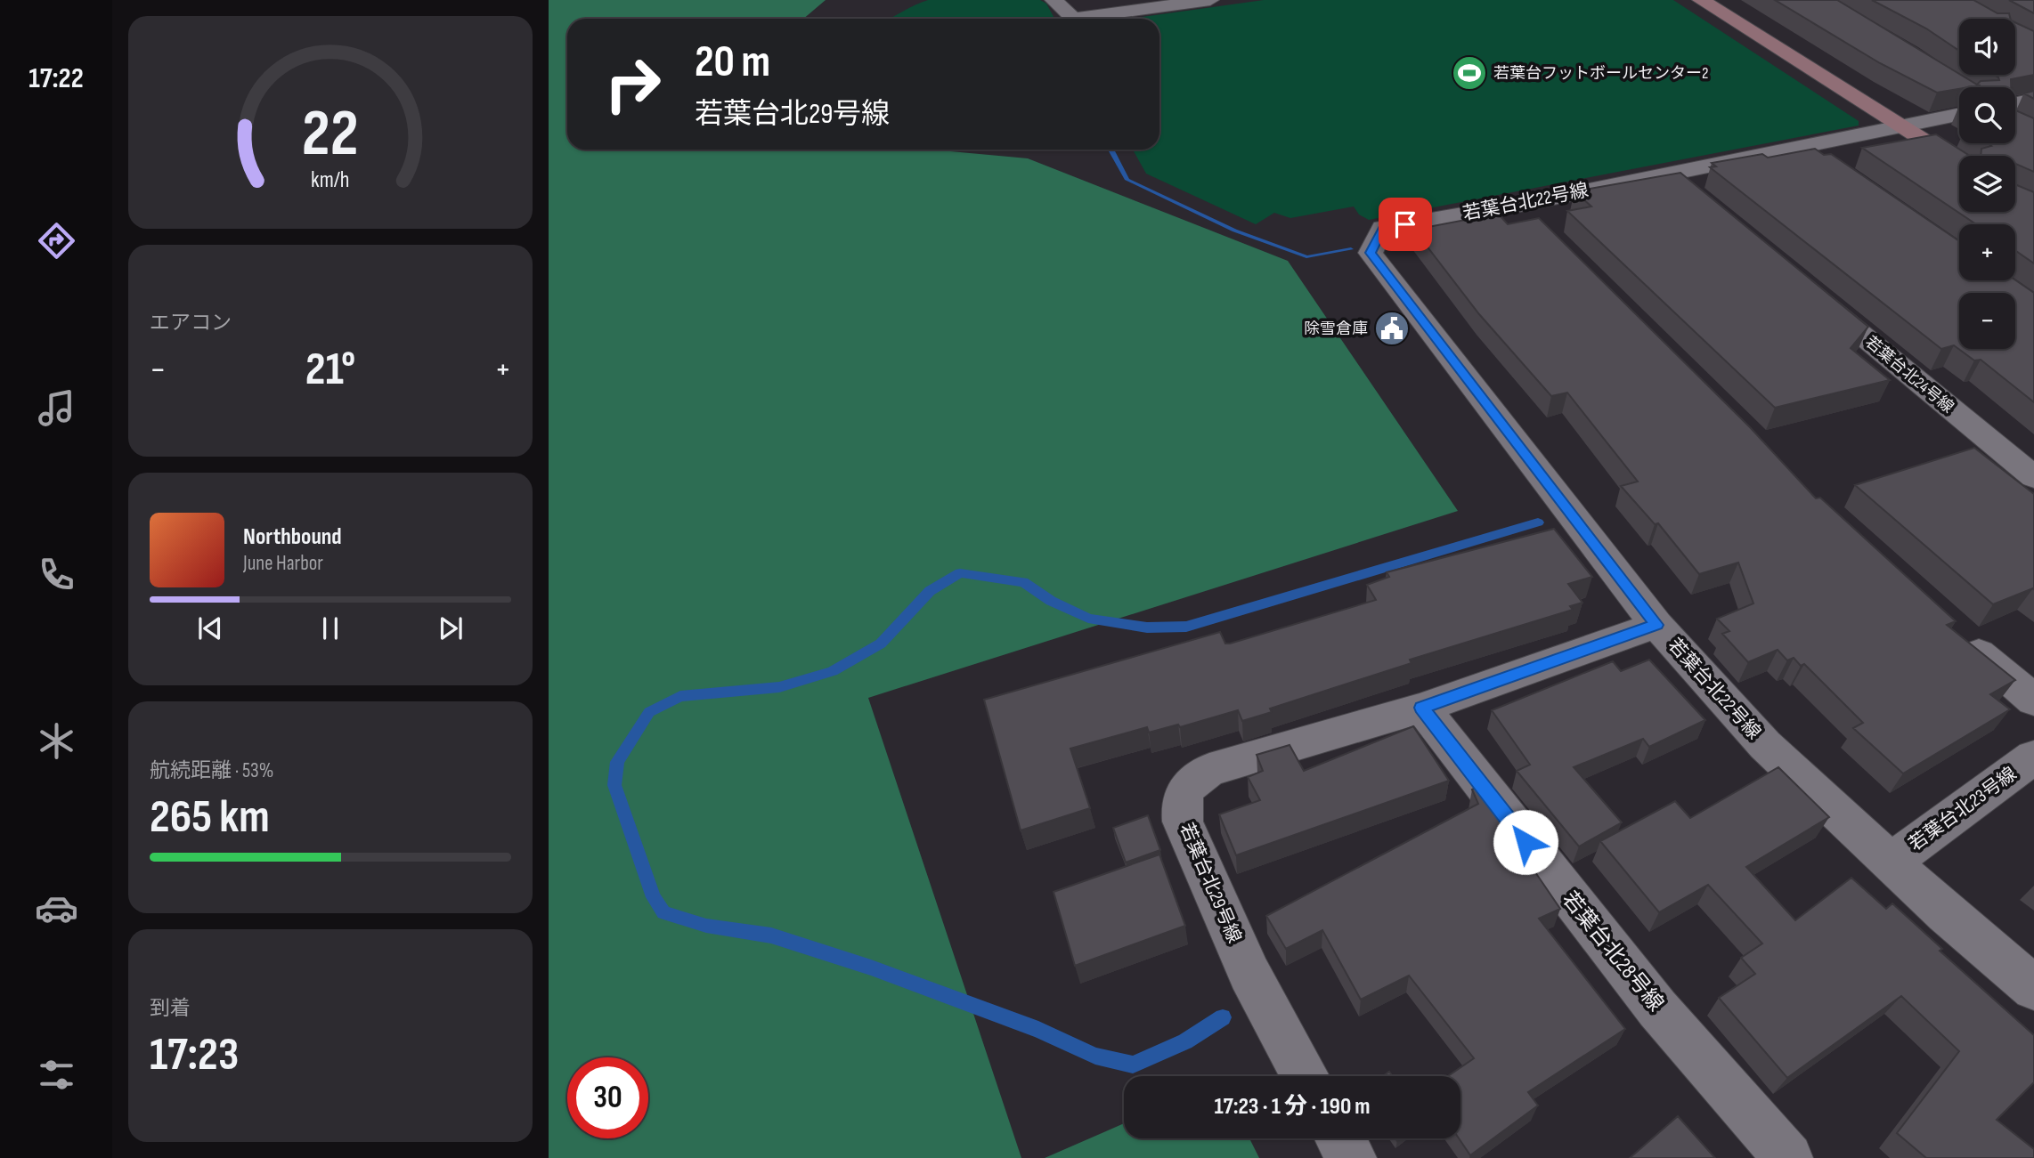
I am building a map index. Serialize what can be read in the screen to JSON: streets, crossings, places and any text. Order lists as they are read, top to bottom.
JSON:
{
  "streets": {
    "street": [
      "若葉台北22号線",
      "若葉台北24号線",
      "若葉台北23号線",
      "若葉台北29号線",
      "若葉台北28号線"
    ]
  },
  "crossings": [
    ["若葉台北22号線", "若葉台北23号線"],
    ["若葉台北22号線", "若葉台北29号線"],
    ["若葉台北29号線", "若葉台北28号線"]
  ],
  "places": {
    "sports": ["若葉台フットボールセンター2"],
    "public building": ["除雪倉庫"]
  },
  "page": {
    "tabs": "17:22",
    "map_buttons": ["+", "−"],
    "turn": ["20 m", "若葉台北29号線"],
    "tile": [
      "エアコン",
      ["航続距離 · 53%", "265 km"],
      ["到着", "17:23"]
    ],
    "heat": ["−", "21°", "+"],
    "song": ["Northbound", "June Harbor"],
    "limit": "30",
    "trip": "17:23 · 1 分 · 190 m",
    "gauge": ["22", "km/h"]
  }
}
